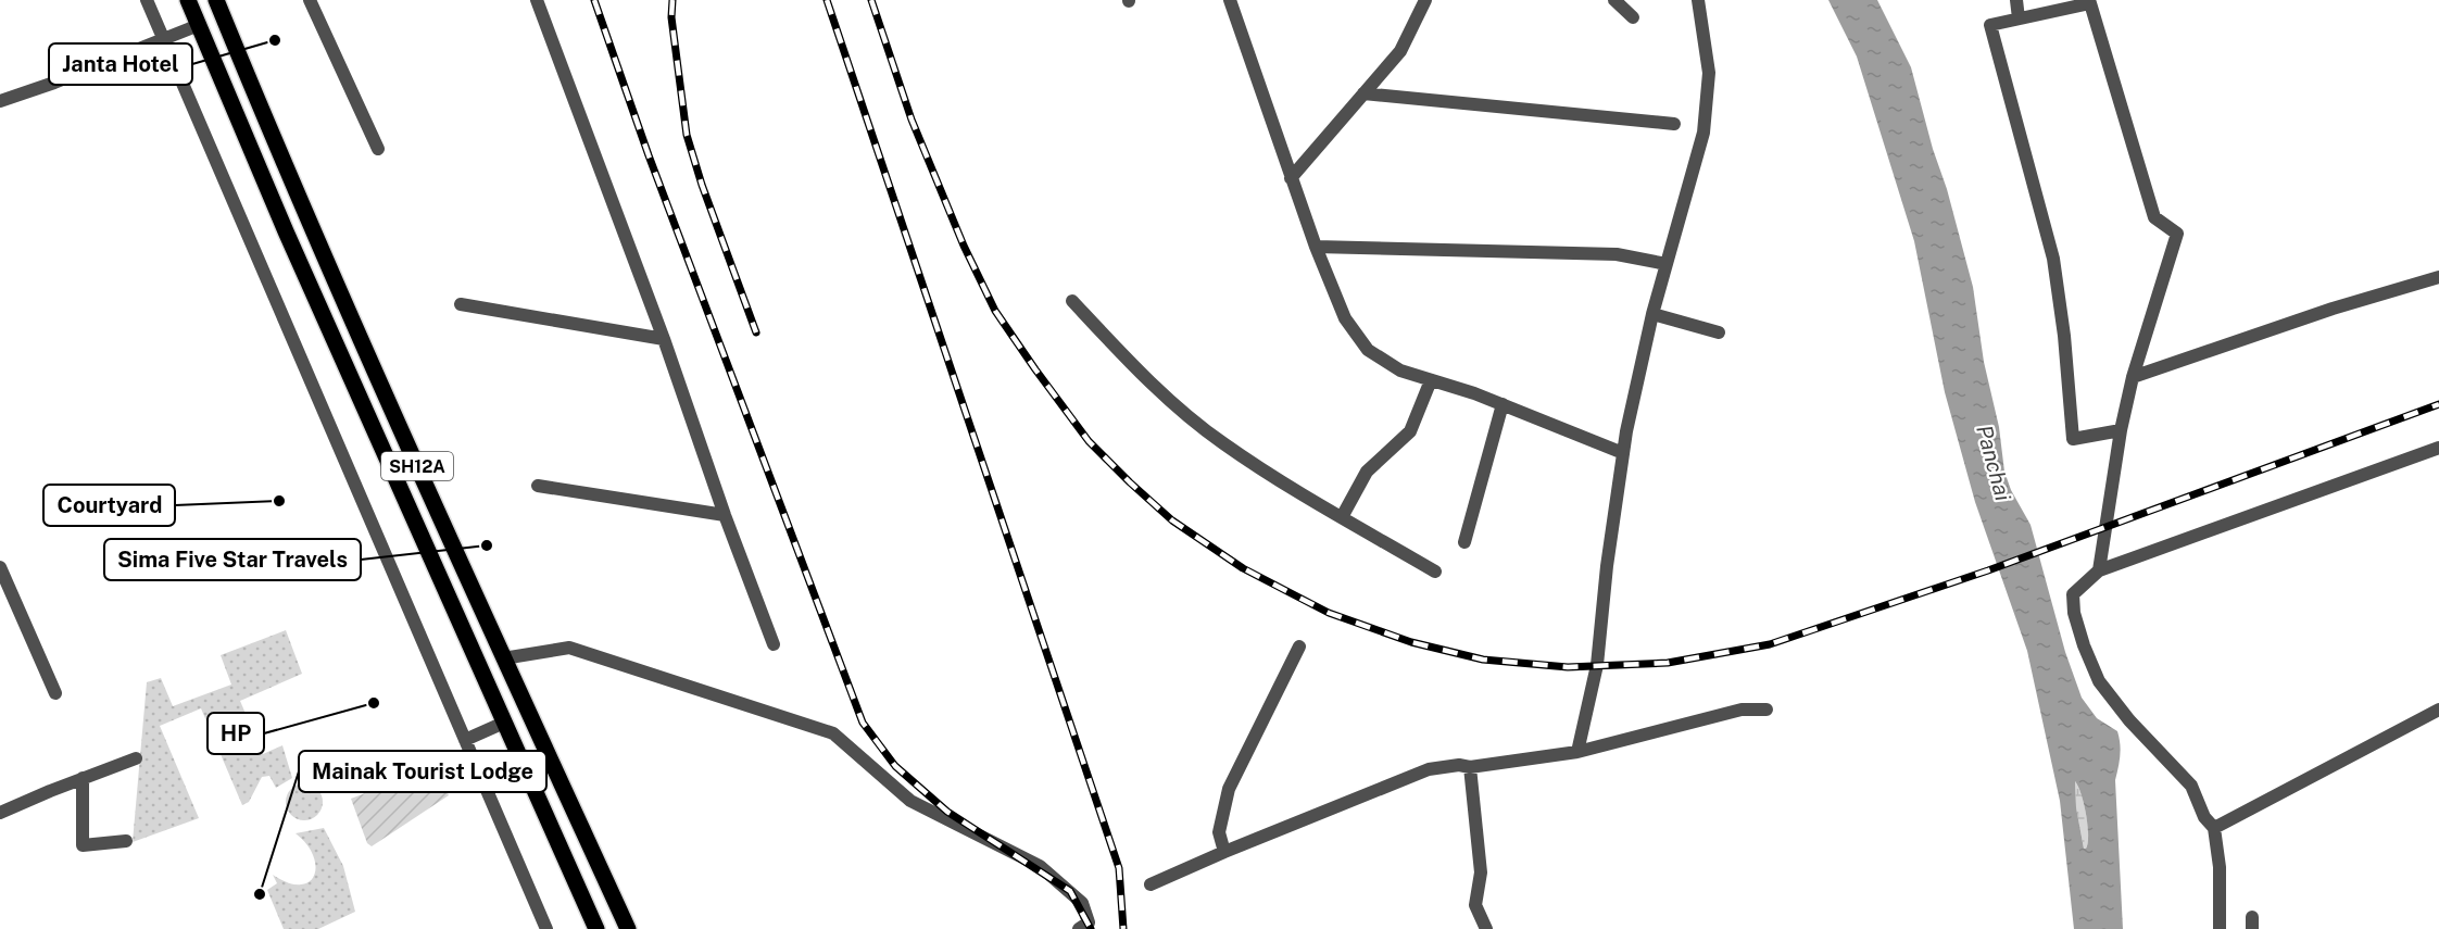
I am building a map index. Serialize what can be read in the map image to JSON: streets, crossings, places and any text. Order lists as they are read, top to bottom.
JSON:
{
  "streets": {
    "main road": ["SH12A"]
  },
  "water": ["Panchai"],
  "places": [
    "Janta Hotel",
    "Courtyard",
    "Sima Five Star Travels",
    "HP",
    "Mainak Tourist Lodge"
  ]
}
